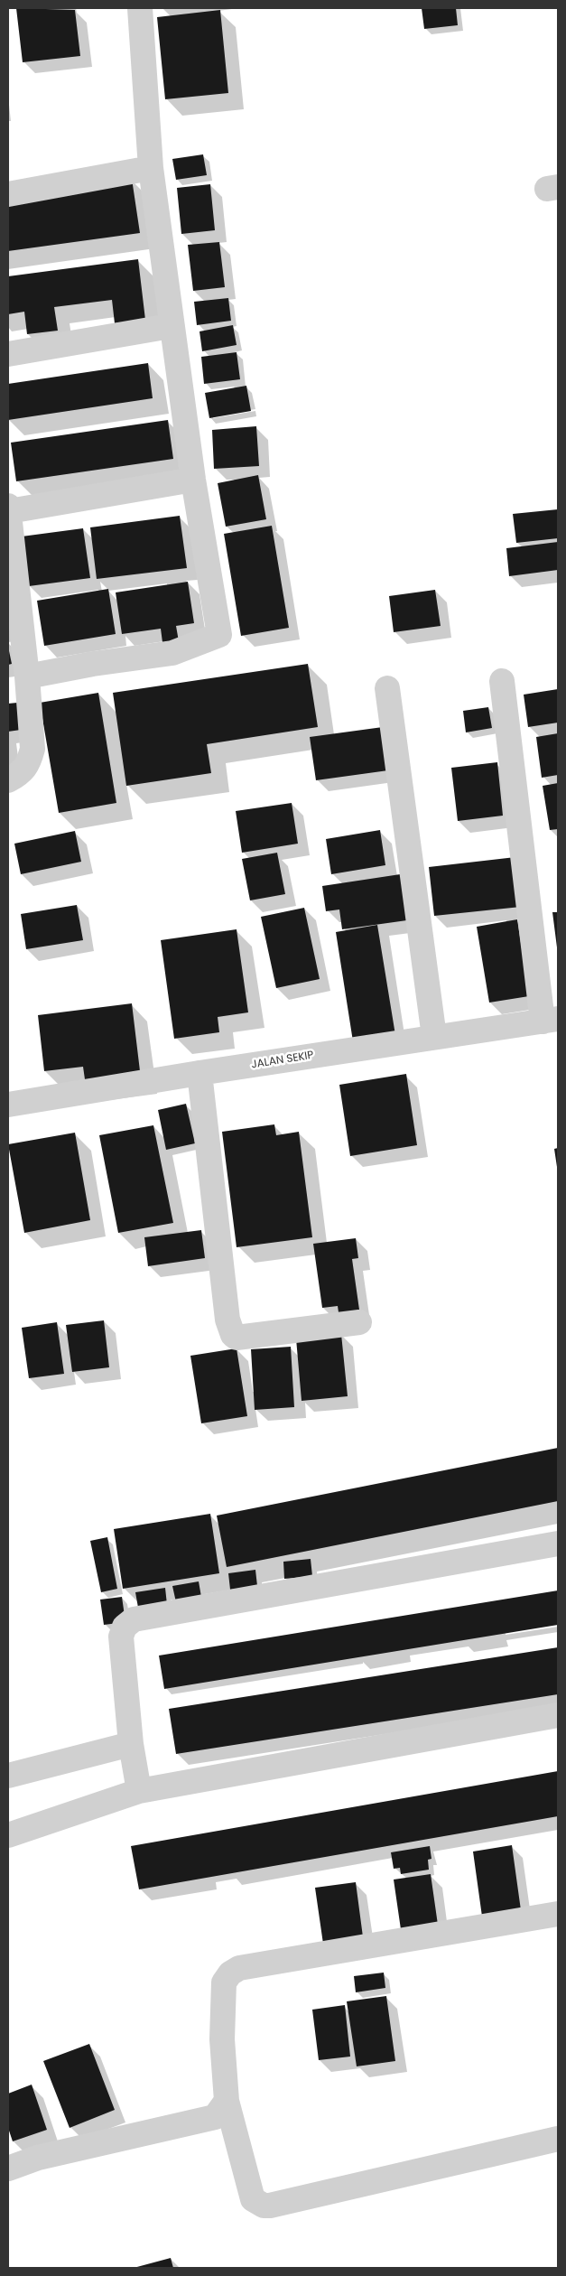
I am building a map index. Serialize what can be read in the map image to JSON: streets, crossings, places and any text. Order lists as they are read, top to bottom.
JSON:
{
  "streets": {
    "street": ["JALAN SEKIP"]
  }
}
